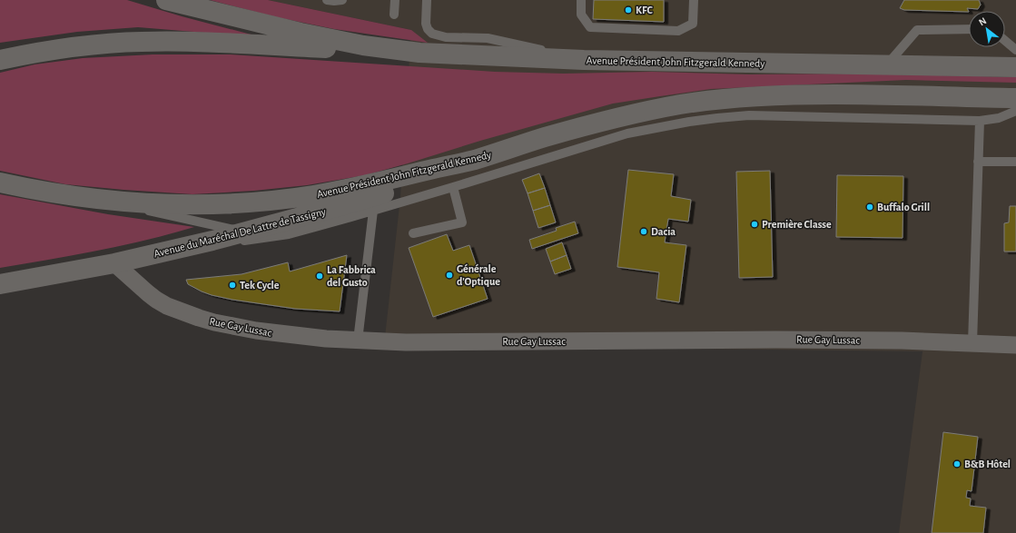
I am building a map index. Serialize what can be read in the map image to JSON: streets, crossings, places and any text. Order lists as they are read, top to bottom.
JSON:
{
  "streets": {
    "main road": ["Avenue Président John Fitzgerald Kennedy", "Avenue du Maréchal De Lattre de Tassigny"],
    "street": ["Rue Gay Lussac"]
  },
  "crossings": [
    ["Avenue Président John Fitzgerald Kennedy", "Avenue du Maréchal De Lattre de Tassigny"],
    ["Avenue du Maréchal De Lattre de Tassigny", "Rue Gay Lussac"]
  ],
  "places": [
    "KFC",
    "Buffalo Grill",
    "Première Classe",
    "Dacia",
    "Générale d'Optique",
    "La Fabbrica del Gusto",
    "Tek Cycle",
    "B&B Hôtel"
  ],
  "north": "top left"
}
